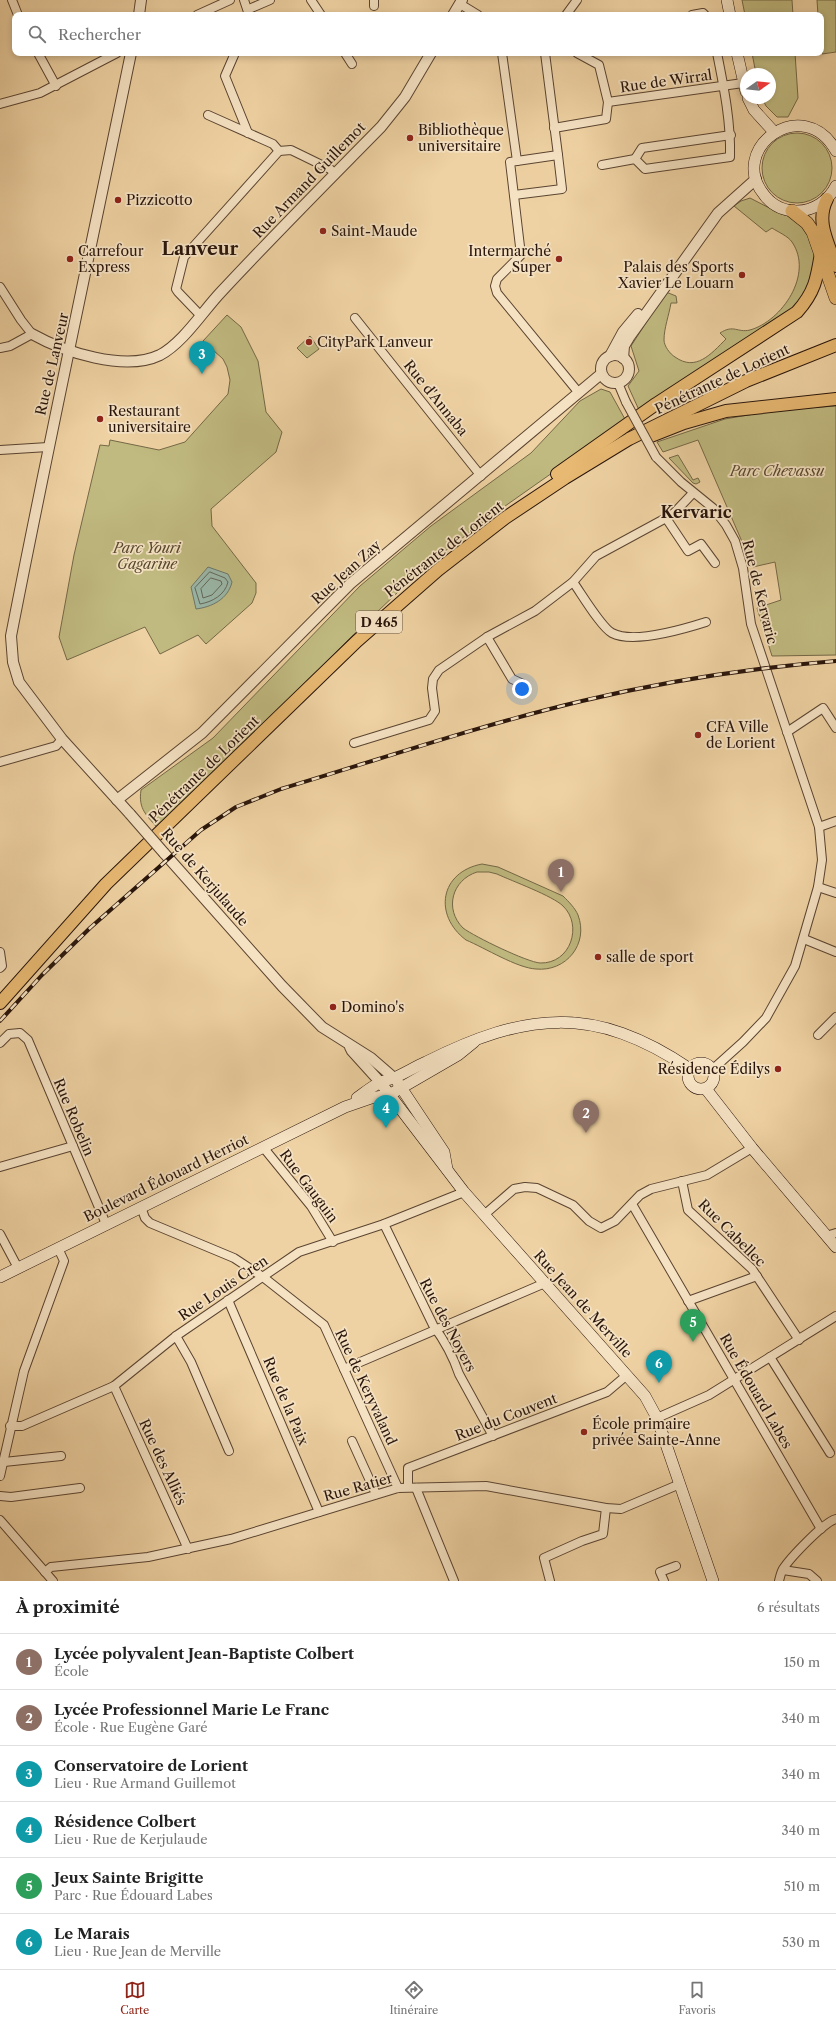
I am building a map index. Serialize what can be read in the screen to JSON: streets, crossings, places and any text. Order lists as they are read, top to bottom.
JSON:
{
  "streets": {
    "main road": [
      "Pénétrante de Lorient",
      "D 465",
      "Rue de Kerjulaude",
      "Boulevard Édouard Herriot",
      "Rue Jean de Merville"
    ],
    "street": [
      "Rue de Wirral",
      "Rue Armand Guillemot",
      "Rue de Lanveur",
      "Rue d'Annaba",
      "Rue Jean Zay",
      "Rue de Kervaric",
      "Rue Robelin",
      "Rue Gauguin",
      "Rue Cabellec",
      "Rue Louis Cren",
      "Rue des Noyers",
      "Rue de Keryvaland",
      "Rue Édouard Labes",
      "Rue de la Paix",
      "Rue du Couvent",
      "Rue des Alliés",
      "Rue Ratier"
    ]
  },
  "crossings": [
    ["Rue Armand Guillemot", "Rue de Lanveur"],
    ["Rue de Lanveur", "Rue de Kerjulaude"],
    ["Rue d'Annaba", "Rue Jean Zay"],
    ["Rue Jean Zay", "Rue de Kervaric"],
    ["Rue Jean Zay", "Rue de Kerjulaude"],
    ["Rue de Kerjulaude", "Boulevard Édouard Herriot"],
    ["Rue de Kerjulaude", "Rue Louis Cren"],
    ["Rue de Kerjulaude", "Rue Jean de Merville"],
    ["Rue Robelin", "Boulevard Édouard Herriot"],
    ["Boulevard Édouard Herriot", "Rue Gauguin"],
    ["Boulevard Édouard Herriot", "Rue de Keryvaland"],
    ["Rue Gauguin", "Rue Louis Cren"],
    ["Rue Louis Cren", "Rue Jean de Merville"],
    ["Rue Louis Cren", "Rue des Noyers"],
    ["Rue Louis Cren", "Rue de Keryvaland"],
    ["Rue Louis Cren", "Rue de la Paix"],
    ["Rue Louis Cren", "Rue des Alliés"],
    ["Rue Jean de Merville", "Rue du Couvent"],
    ["Rue Jean de Merville", "Rue Ratier"],
    ["Rue des Noyers", "Rue du Couvent"],
    ["Rue de Keryvaland", "Rue Ratier"],
    ["Rue de la Paix", "Rue Ratier"],
    ["Rue du Couvent", "Rue Ratier"],
    ["Rue des Alliés", "Rue Ratier"]
  ],
  "districts": ["Lanveur", "Kervaric"],
  "parks": ["Parc Chevassu", "Parc Youri Gagarine"],
  "places": [
    "Bibliothèque universitaire",
    "Pizzicotto",
    "Saint-Maude",
    "Carrefour Express",
    "Intermarché Super",
    "Palais des Sports Xavier Le Louarn",
    "CityPark Lanveur",
    "Restaurant universitaire",
    "CFA Ville de Lorient",
    "salle de sport",
    "Domino's",
    "Résidence Édilys",
    "École primaire privée Sainte-Anne"
  ],
  "north": "right",
  "page": {
    "search": "Rechercher",
    "pins": [
      "3",
      "1",
      "4",
      "2",
      "5",
      "6"
    ],
    "heading": ["À proximité", "6 résultats"],
    "list": [
      {
        "mark": "1",
        "name": "Lycée polyvalent Jean-Baptiste Colbert",
        "note": "École",
        "value": "150 m"
      },
      {
        "mark": "2",
        "name": "Lycée Professionnel Marie Le Franc",
        "note": "École · Rue Eugène Garé",
        "value": "340 m"
      },
      {
        "mark": "3",
        "name": "Conservatoire de Lorient",
        "note": "Lieu · Rue Armand Guillemot",
        "value": "340 m"
      },
      {
        "mark": "4",
        "name": "Résidence Colbert",
        "note": "Lieu · Rue de Kerjulaude",
        "value": "340 m"
      },
      {
        "mark": "5",
        "name": "Jeux Sainte Brigitte",
        "note": "Parc · Rue Édouard Labes",
        "value": "510 m"
      },
      {
        "mark": "6",
        "name": "Le Marais",
        "note": "Lieu · Rue Jean de Merville",
        "value": "530 m"
      }
    ],
    "nav": ["Carte", "Itinéraire", "Favoris"]
  }
}
